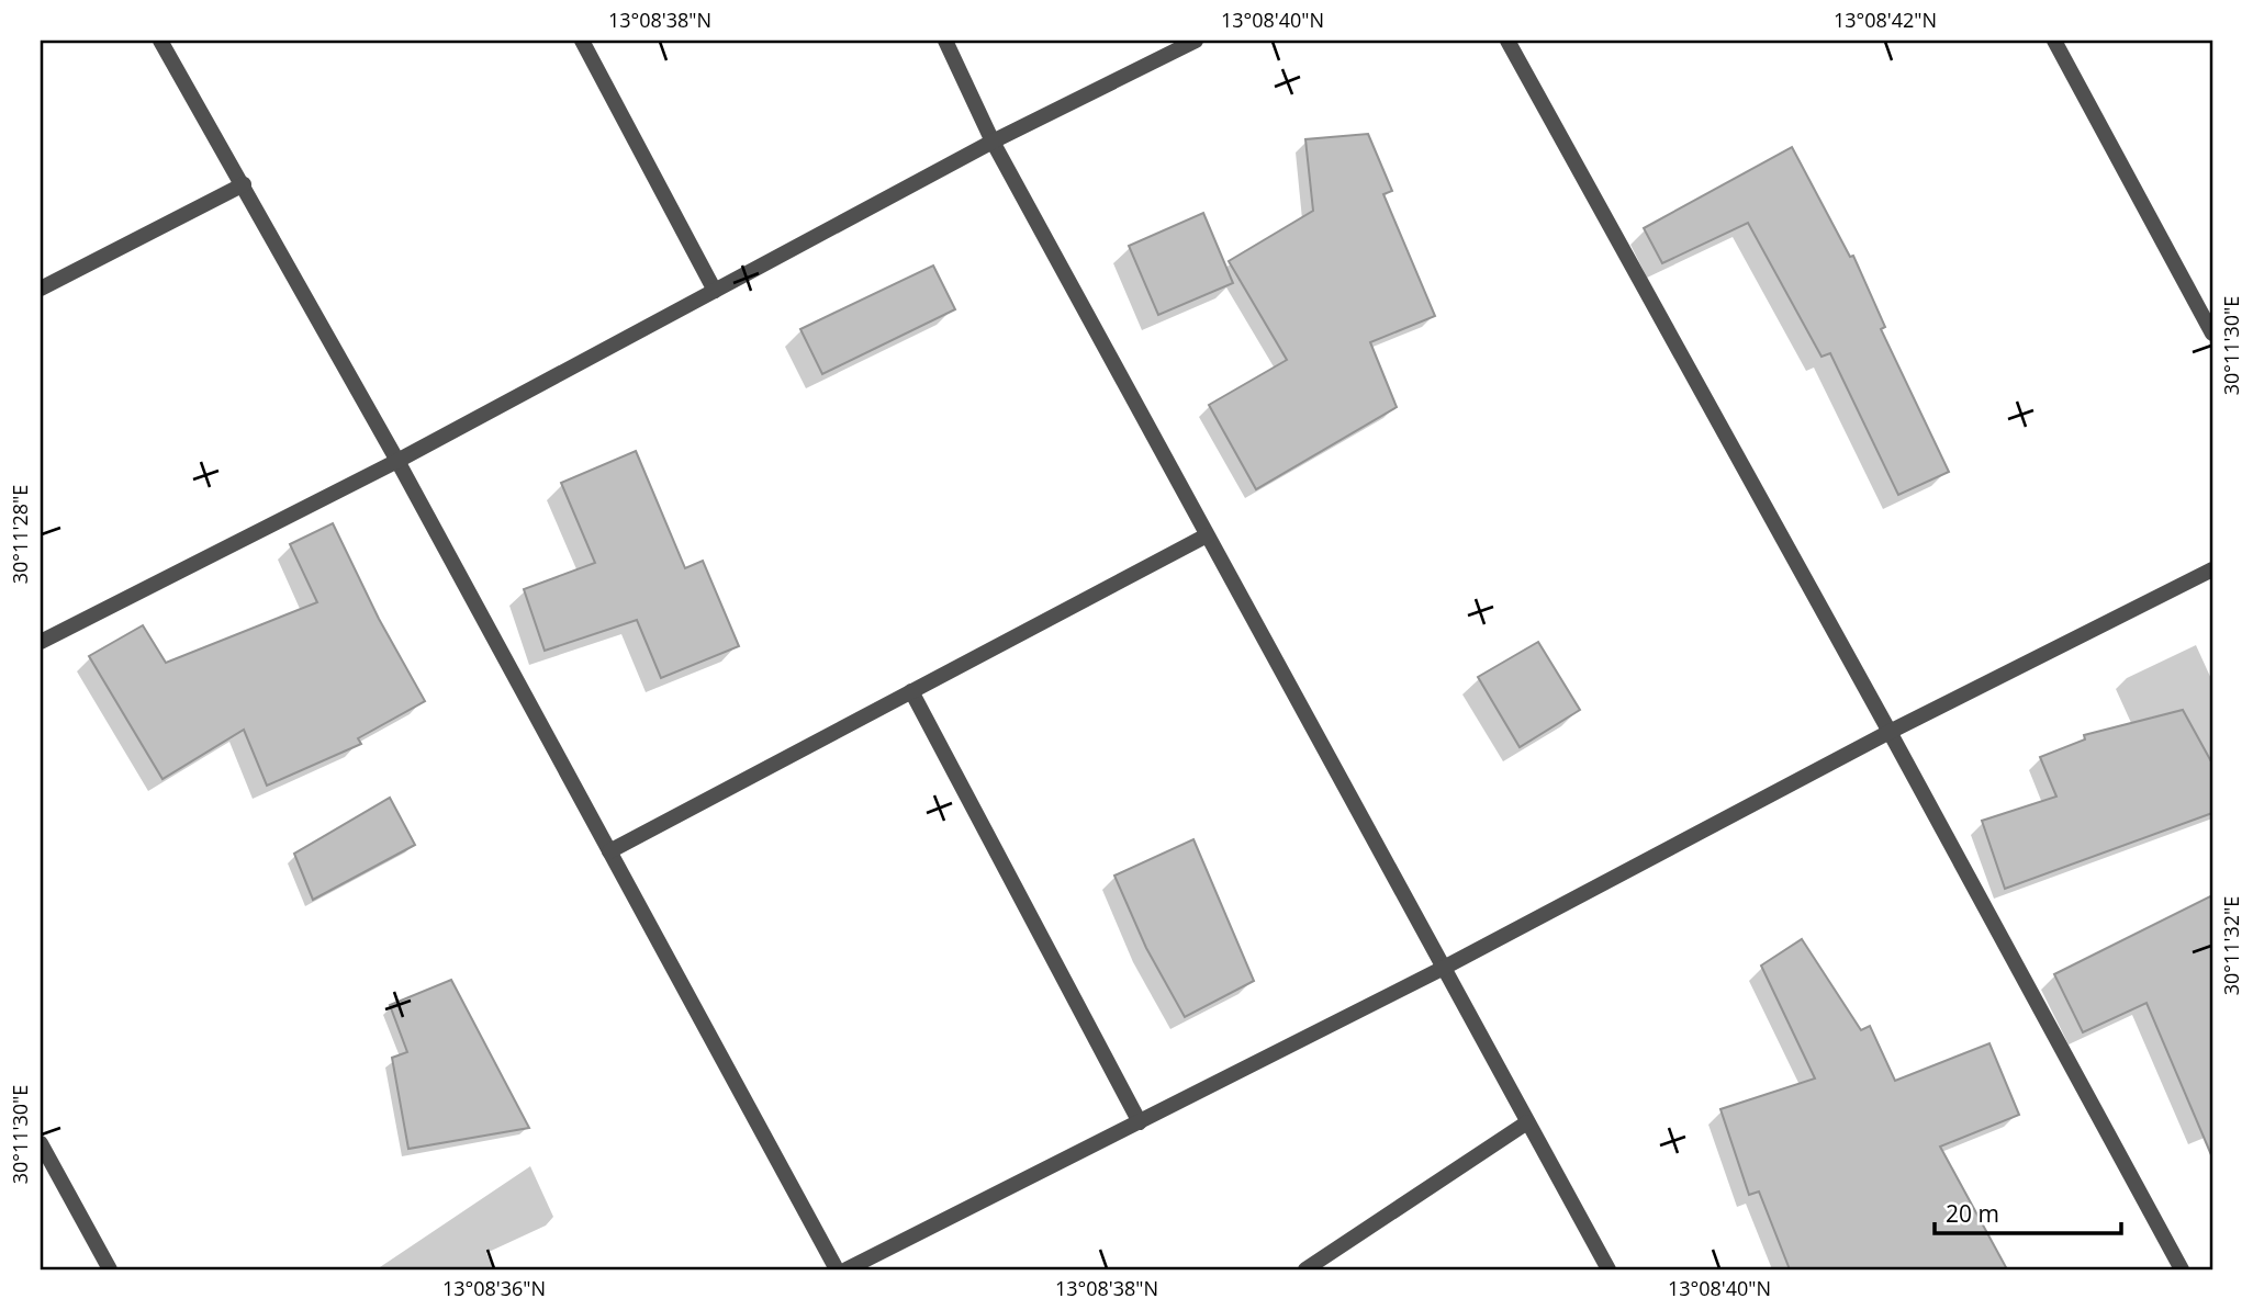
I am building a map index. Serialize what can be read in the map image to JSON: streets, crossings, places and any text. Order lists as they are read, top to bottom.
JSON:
{
  "scale_bar": "20 m",
  "coordinates": [
    "13°08'38\"N",
    "13°08'40\"N",
    "13°08'42\"N",
    "30°11'30\"E",
    "30°11'28\"E",
    "30°11'32\"E",
    "13°08'36\"N"
  ]
}
